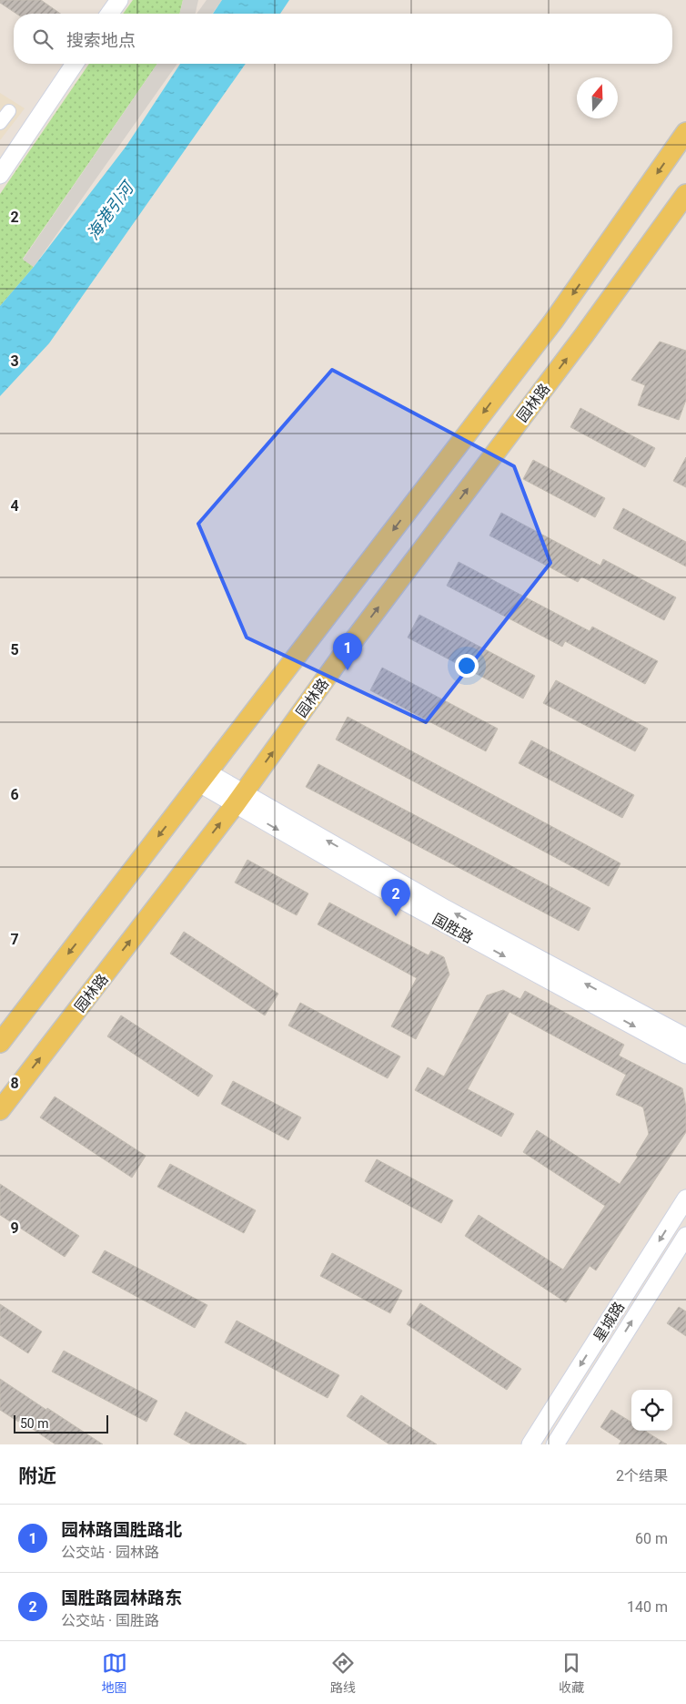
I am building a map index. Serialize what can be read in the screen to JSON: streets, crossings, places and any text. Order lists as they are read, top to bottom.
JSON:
{
  "streets": {
    "main road": ["园林路"],
    "street": ["国胜路", "星城路"]
  },
  "crossings": [
    ["园林路", "国胜路"]
  ],
  "water": ["海港引河"],
  "scale_bar": "50 m",
  "north": "top",
  "page": {
    "search": "搜索地点",
    "pins": ["1", "2"],
    "scale": "50 m",
    "heading": ["附近", "2个结果"],
    "list": [
      {
        "mark": "1",
        "name": "园林路国胜路北",
        "note": "公交站 · 园林路",
        "value": "60 m"
      },
      {
        "mark": "2",
        "name": "国胜路园林路东",
        "note": "公交站 · 国胜路",
        "value": "140 m"
      }
    ],
    "nav": ["地图", "路线", "收藏"]
  },
  "grid": {
    "rows": [
      "2",
      "3",
      "4",
      "5",
      "6",
      "7",
      "8",
      "9"
    ]
  }
}
